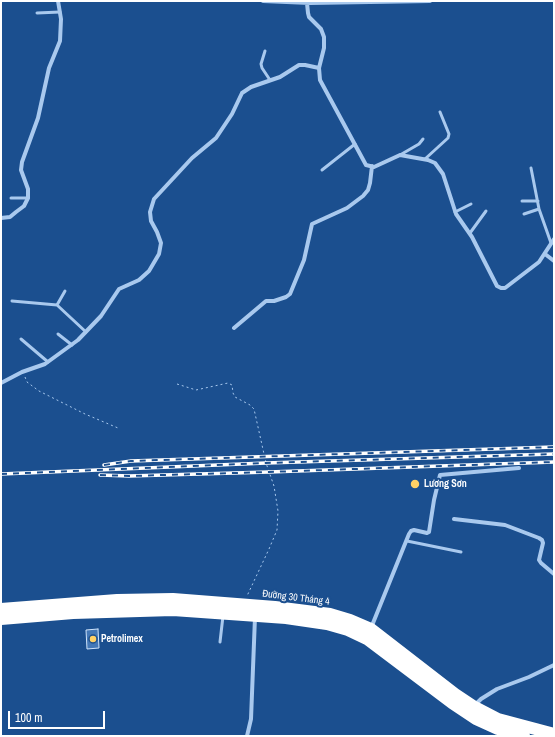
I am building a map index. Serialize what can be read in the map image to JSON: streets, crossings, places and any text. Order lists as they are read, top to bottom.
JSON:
{
  "streets": {
    "highway": ["Đường 30 Tháng 4"]
  },
  "places": ["Lương Sơn", "Petrolimex"],
  "scale_bar": "100 m"
}
